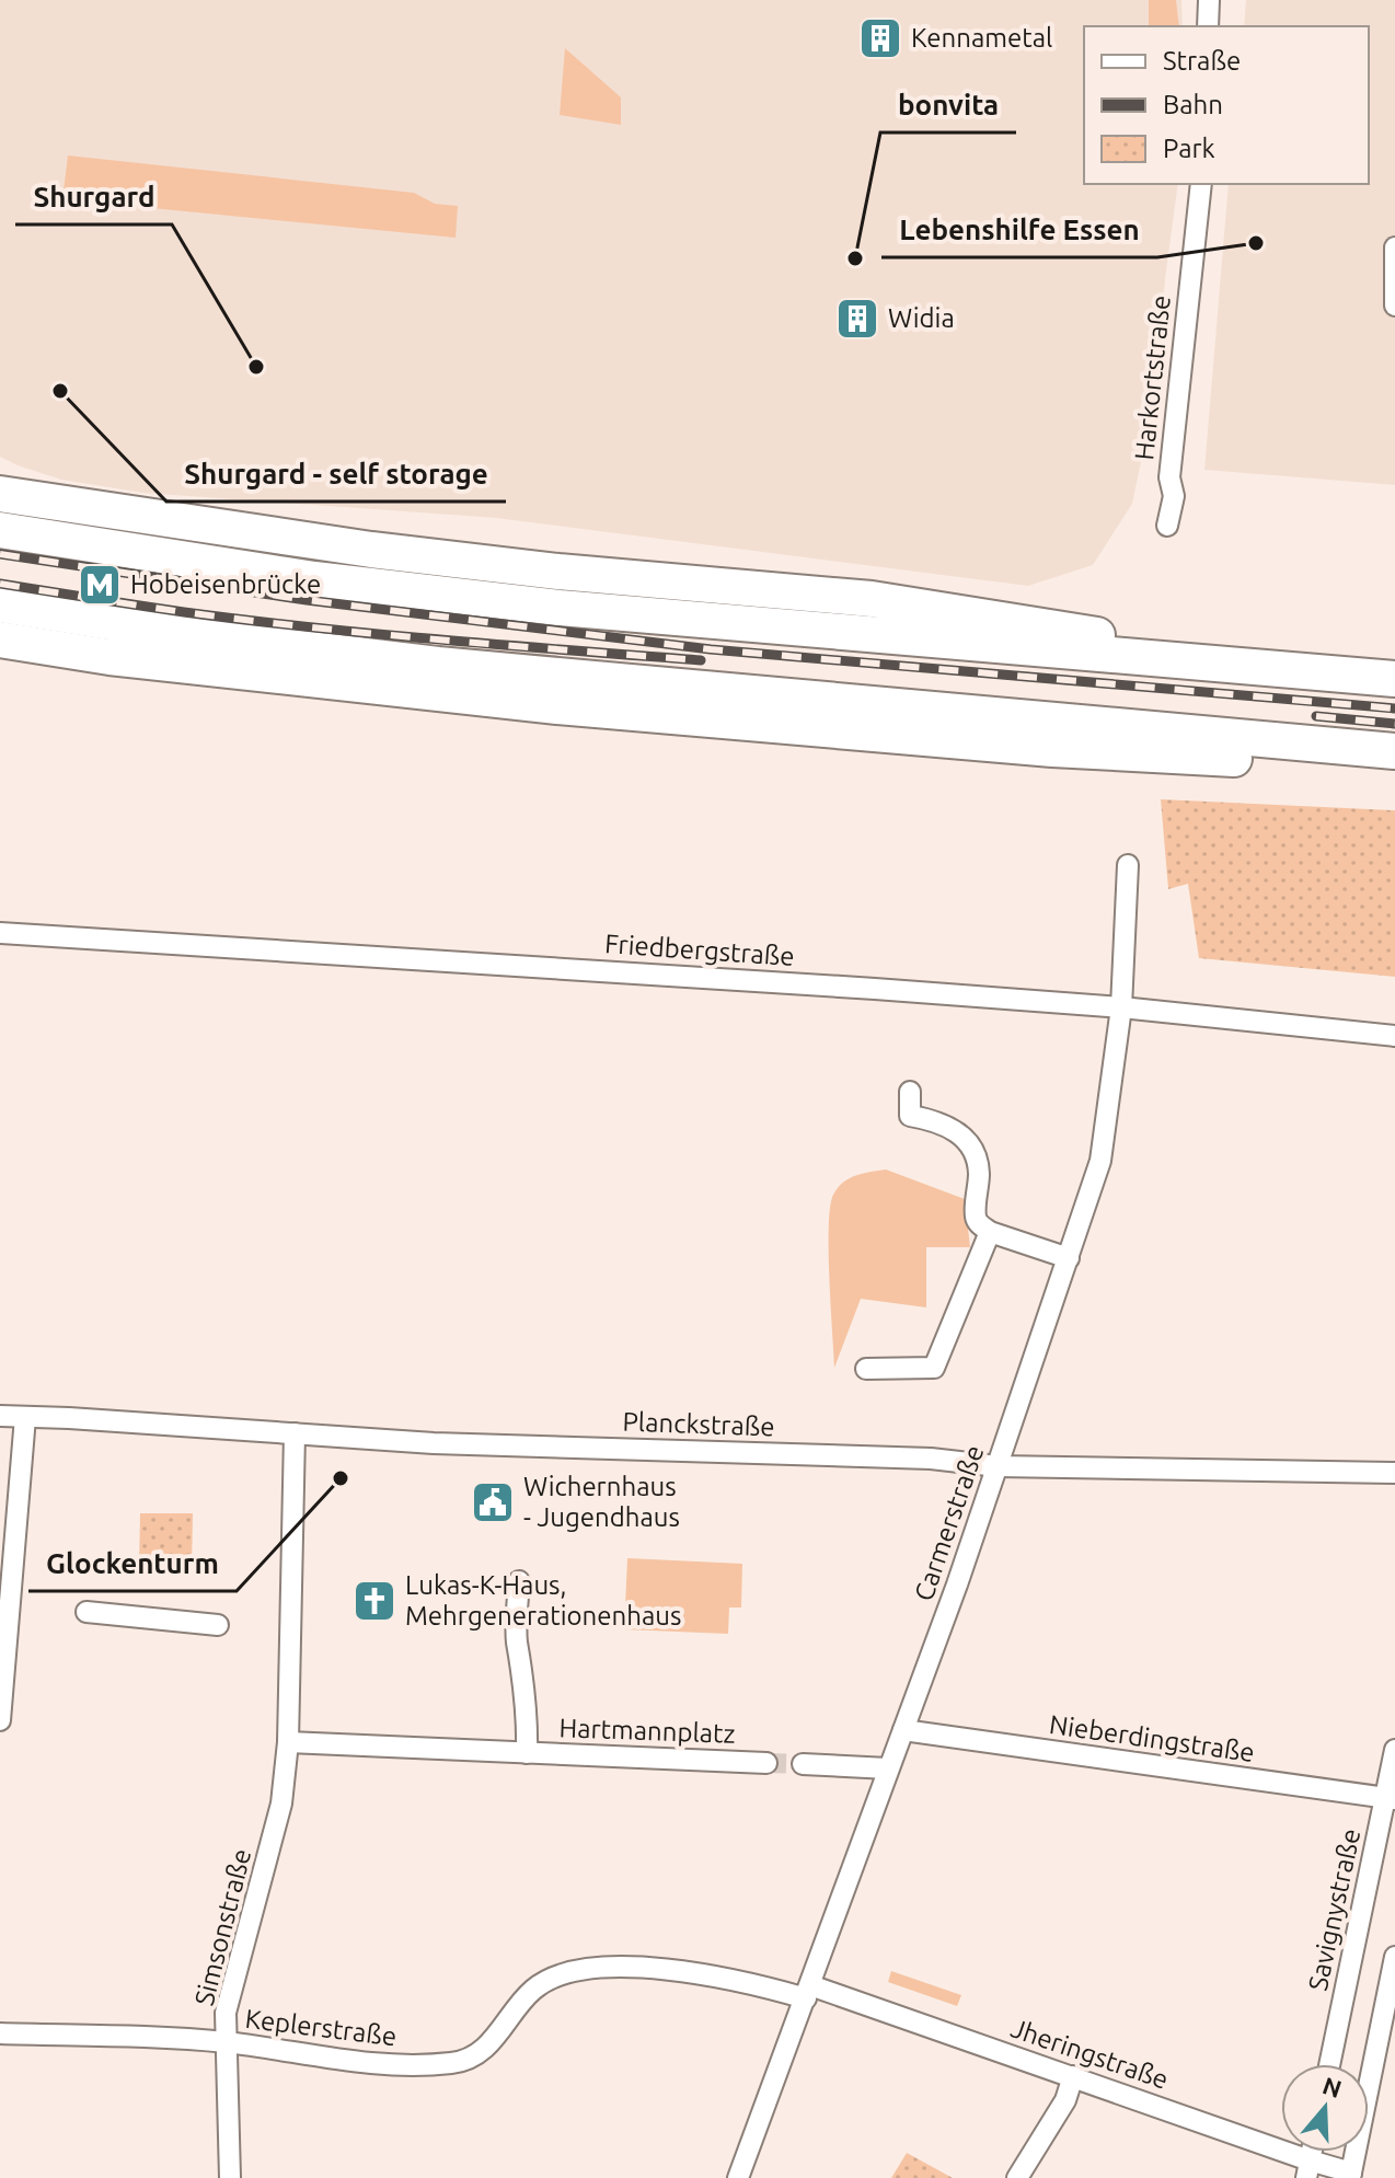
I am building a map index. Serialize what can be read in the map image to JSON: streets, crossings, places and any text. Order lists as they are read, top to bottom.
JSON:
{
  "streets": {
    "street": [
      "Harkortstraße",
      "Friedbergstraße",
      "Planckstraße",
      "Carmerstraße",
      "Hartmannplatz",
      "Nieberdingstraße",
      "Savignystraße",
      "Simsonstraße",
      "Keplerstraße",
      "Jheringstraße"
    ]
  },
  "crossings": [
    ["Friedbergstraße", "Carmerstraße"],
    ["Planckstraße", "Carmerstraße"],
    ["Planckstraße", "Simsonstraße"],
    ["Carmerstraße", "Nieberdingstraße"],
    ["Carmerstraße", "Keplerstraße"],
    ["Carmerstraße", "Jheringstraße"],
    ["Nieberdingstraße", "Savignystraße"],
    ["Simsonstraße", "Keplerstraße"],
    ["Keplerstraße", "Jheringstraße"]
  ],
  "places": {
    "building": ["Kennametal", "Widia"],
    "other": [
      "Lebenshilfe Essen",
      "bonvita",
      "Shurgard",
      "Shurgard - self storage",
      "Glockenturm"
    ],
    "metro station": ["Hobeisenbrücke"],
    "public building": ["Wichernhaus - Jugendhaus"],
    "church": ["Lukas-K-Haus, Mehrgenerationenhaus"]
  },
  "legend": ["Straße", "Bahn", "Park"],
  "north": "top"
}
